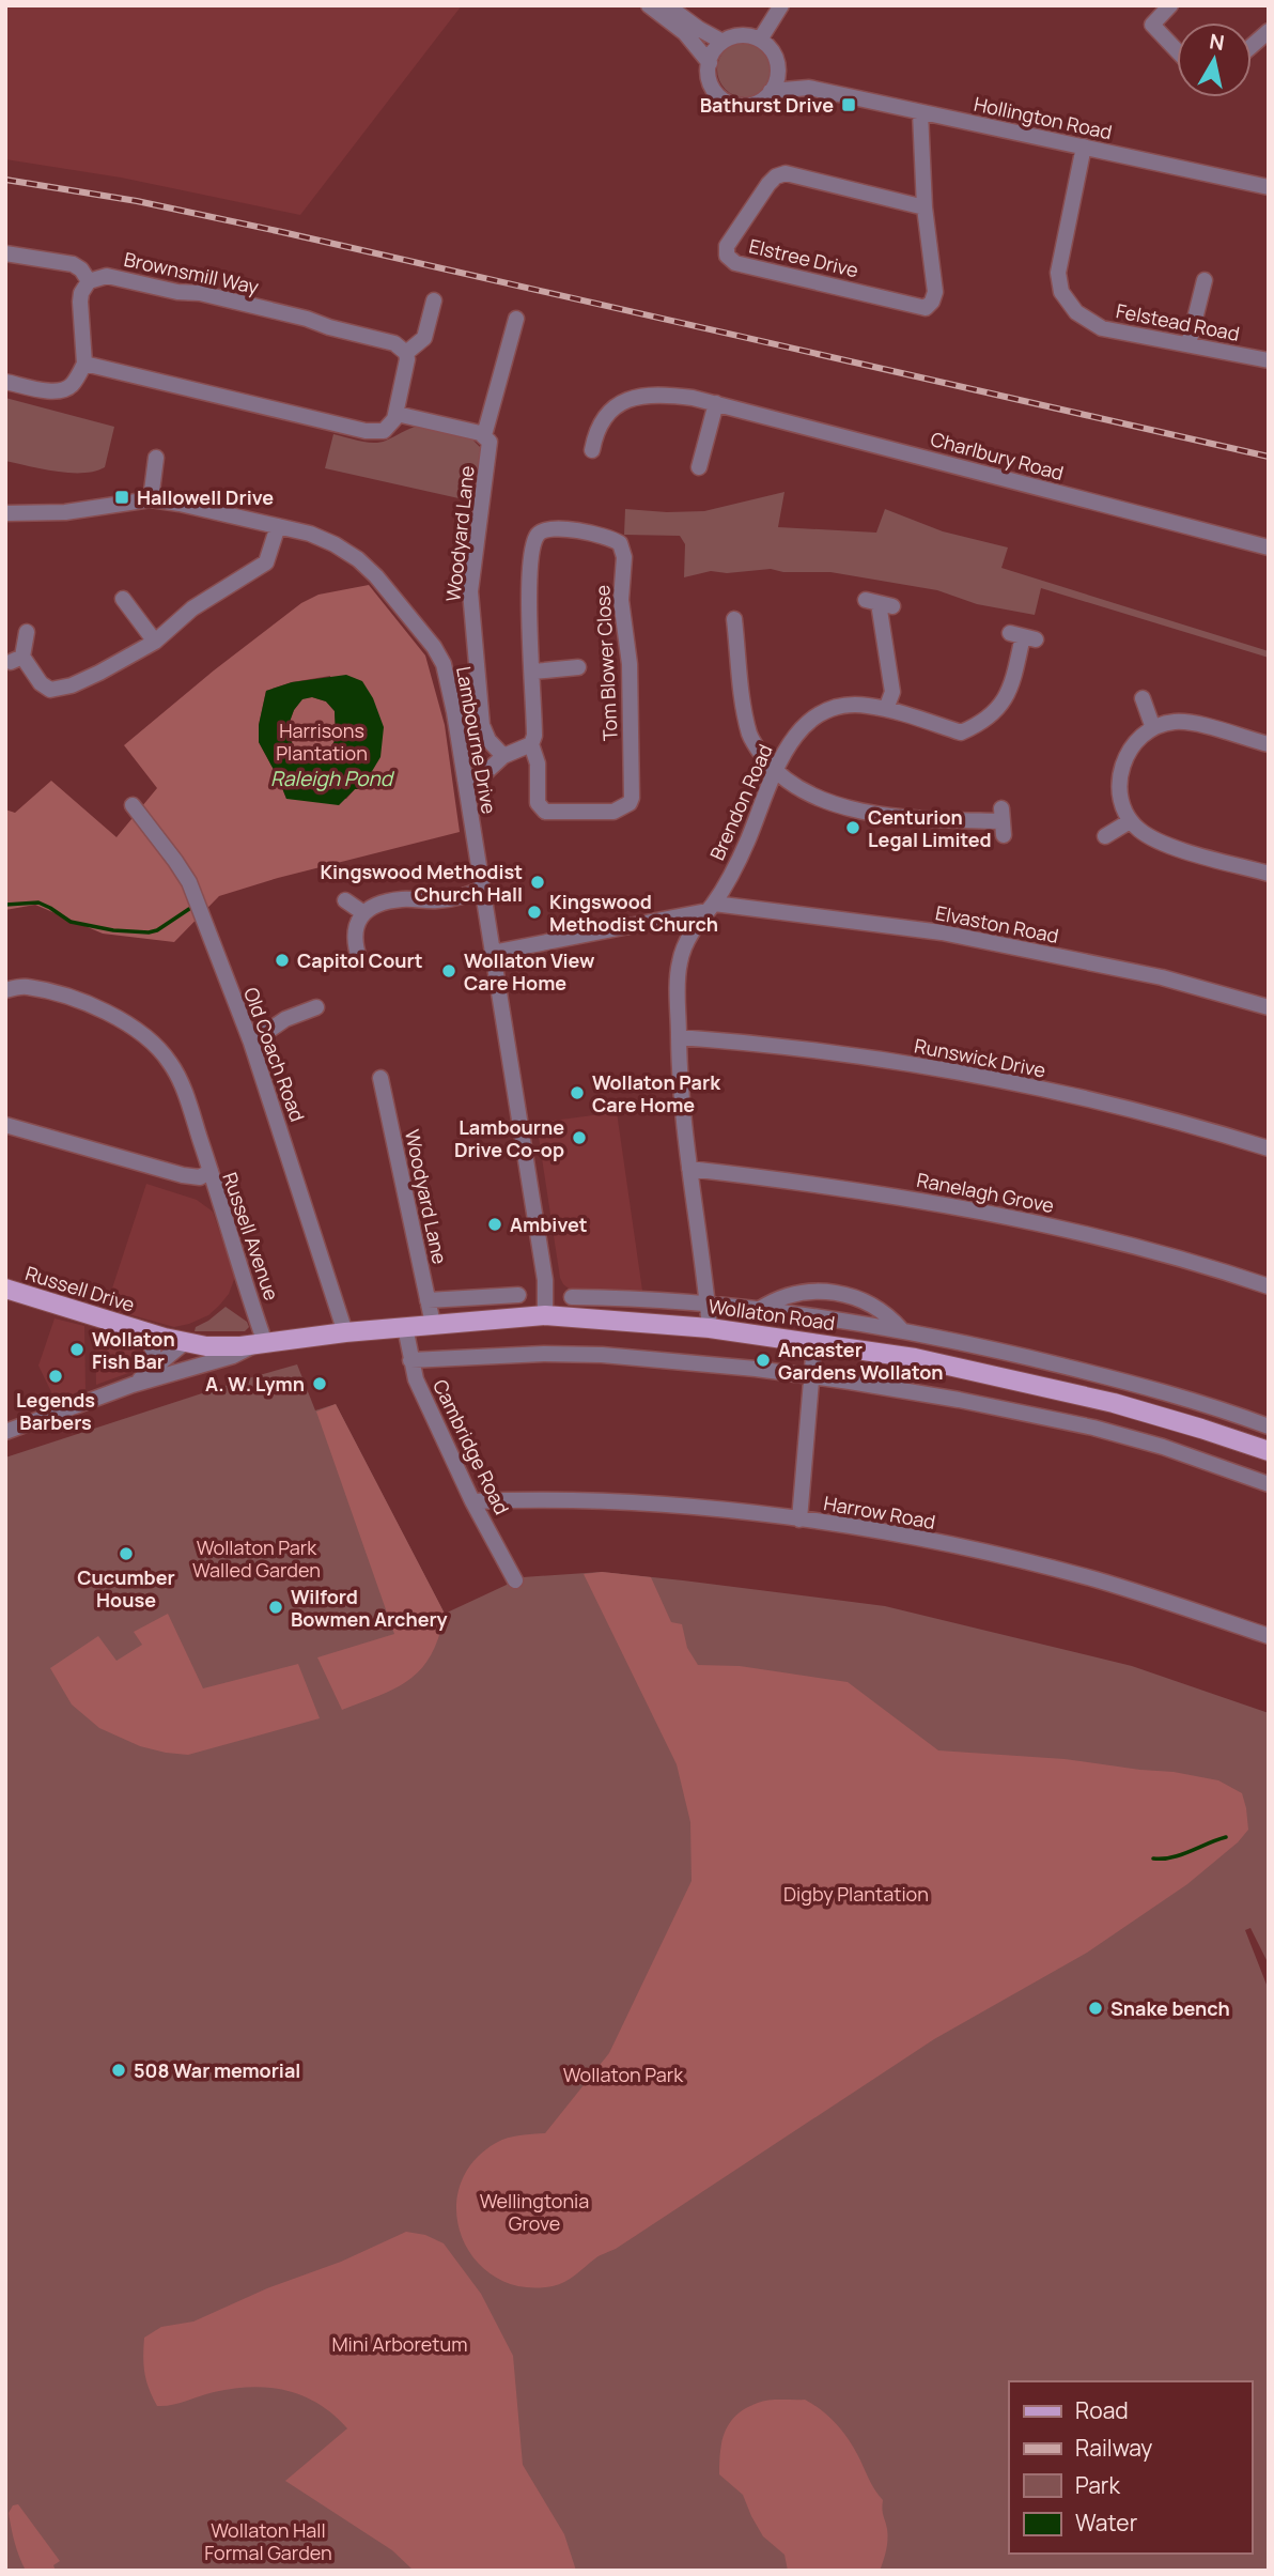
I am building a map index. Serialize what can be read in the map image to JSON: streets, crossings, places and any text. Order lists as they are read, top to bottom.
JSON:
{
  "streets": {
    "main road": ["Russell Drive", "Wollaton Road"],
    "street": [
      "Hollington Road",
      "Elstree Drive",
      "Brownsmill Way",
      "Felstead Road",
      "Charlbury Road",
      "Woodyard Lane",
      "Tom Blower Close",
      "Lambourne Drive",
      "Brendon Road",
      "Elvaston Road",
      "Old Coach Road",
      "Runswick Drive",
      "Ranelagh Grove",
      "Russell Avenue",
      "Cambridge Road",
      "Harrow Road"
    ]
  },
  "crossings": [
    ["Hollington Road", "Elstree Drive"],
    ["Hollington Road", "Felstead Road"],
    ["Woodyard Lane", "Wollaton Road"],
    ["Lambourne Drive", "Elvaston Road"],
    ["Lambourne Drive", "Wollaton Road"],
    ["Brendon Road", "Elvaston Road"],
    ["Brendon Road", "Runswick Drive"],
    ["Brendon Road", "Ranelagh Grove"],
    ["Brendon Road", "Wollaton Road"],
    ["Old Coach Road", "Wollaton Road"],
    ["Russell Avenue", "Wollaton Road"],
    ["Russell Drive", "Wollaton Road"],
    ["Wollaton Road", "Cambridge Road"],
    ["Cambridge Road", "Harrow Road"]
  ],
  "water": ["Raleigh Pond"],
  "parks": [
    "Harrisons Plantation",
    "Wollaton Park Walled Garden",
    "Digby Plantation",
    "Wollaton Park",
    "Wellingtonia Grove",
    "Mini Arboretum",
    "Wollaton Hall Formal Garden"
  ],
  "places": {
    "transit": ["Bathurst Drive", "Hallowell Drive"],
    "other": [
      "Centurion Legal Limited",
      "Kingswood Methodist Church Hall",
      "Kingswood Methodist Church",
      "Capitol Court",
      "Wollaton View Care Home",
      "Wollaton Park Care Home",
      "Lambourne Drive Co-op",
      "Ambivet",
      "Wollaton Fish Bar",
      "Ancaster Gardens Wollaton",
      "Legends Barbers",
      "A. W. Lymn",
      "Cucumber House",
      "Wilford Bowmen Archery",
      "Snake bench",
      "508 War memorial"
    ]
  },
  "legend": [
    "Road",
    "Railway",
    "Park",
    "Water"
  ],
  "north": "top"
}
